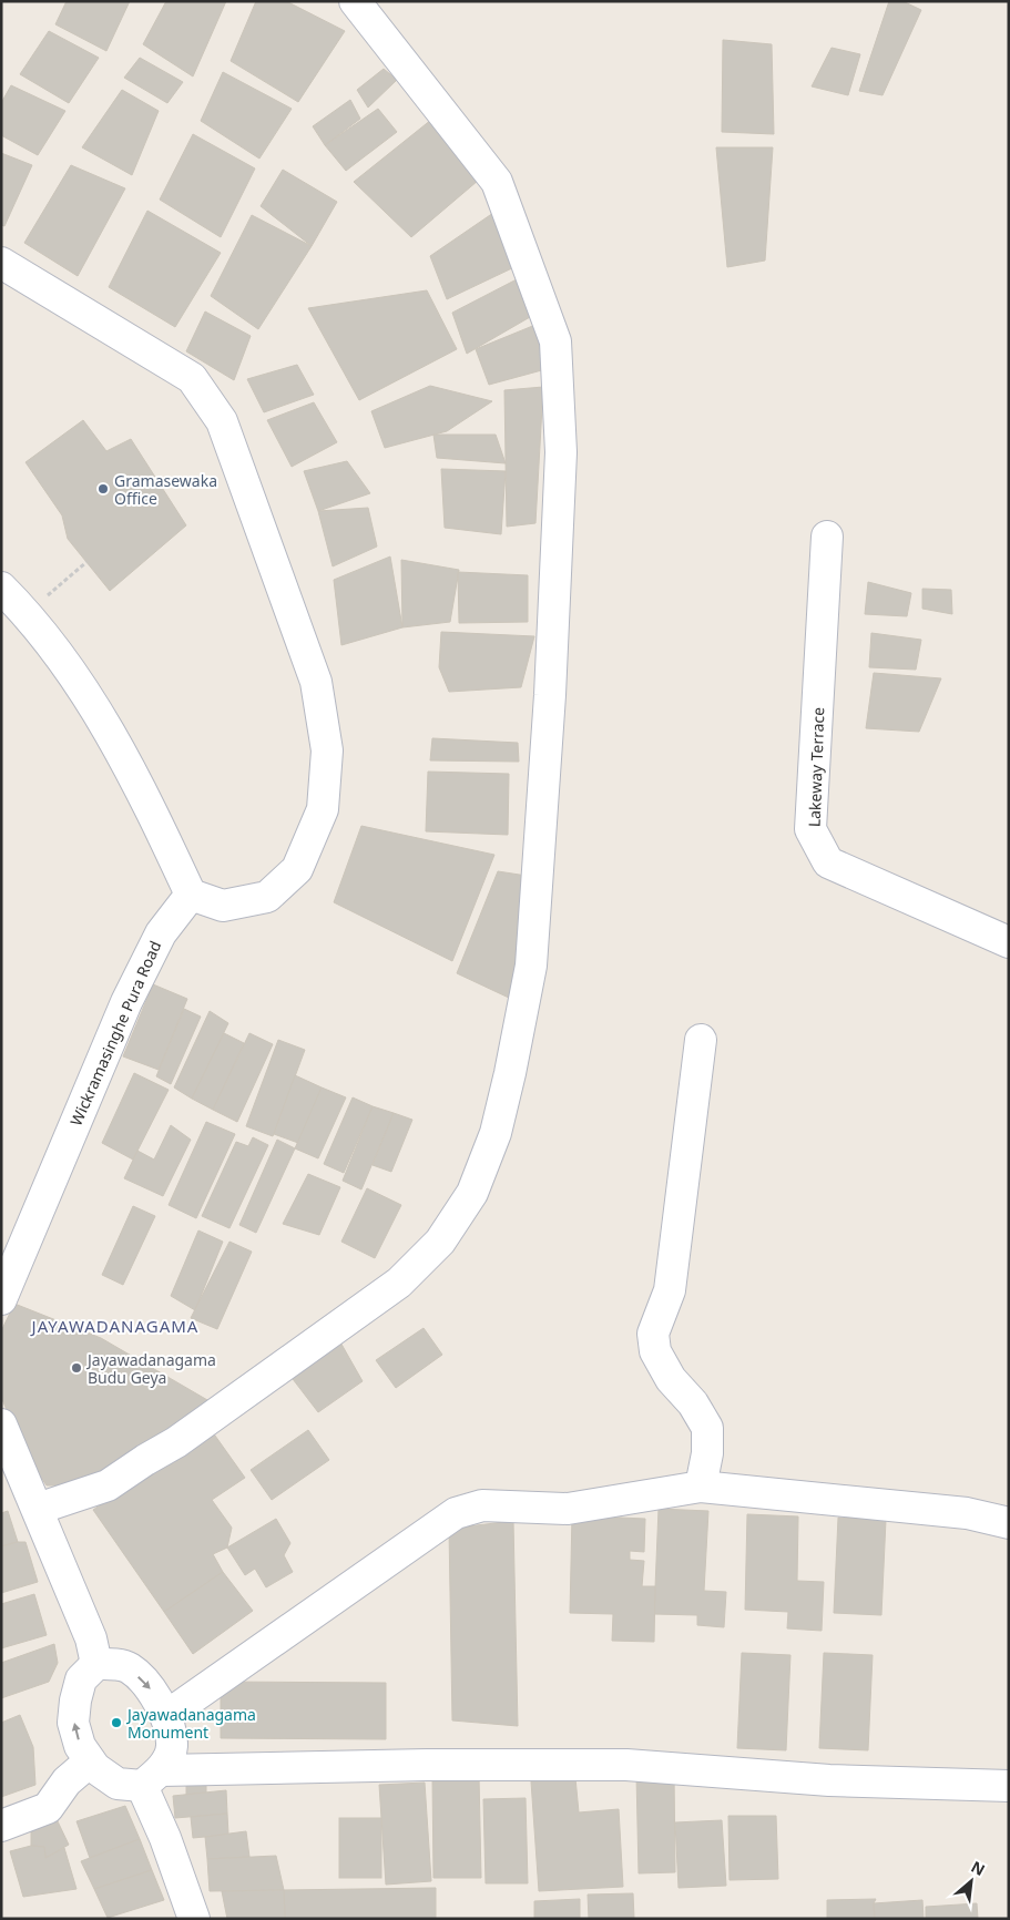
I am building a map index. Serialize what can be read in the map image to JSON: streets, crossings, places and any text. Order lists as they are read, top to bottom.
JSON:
{
  "streets": {
    "street": ["Lakeway Terrace", "Wickramasinghe Pura Road"]
  },
  "districts": ["JAYAWADANAGAMA"],
  "places": ["Gramasewaka Office", "Jayawadanagama Budu Geya", "Jayawadanagama Monument"],
  "north": "top right"
}
